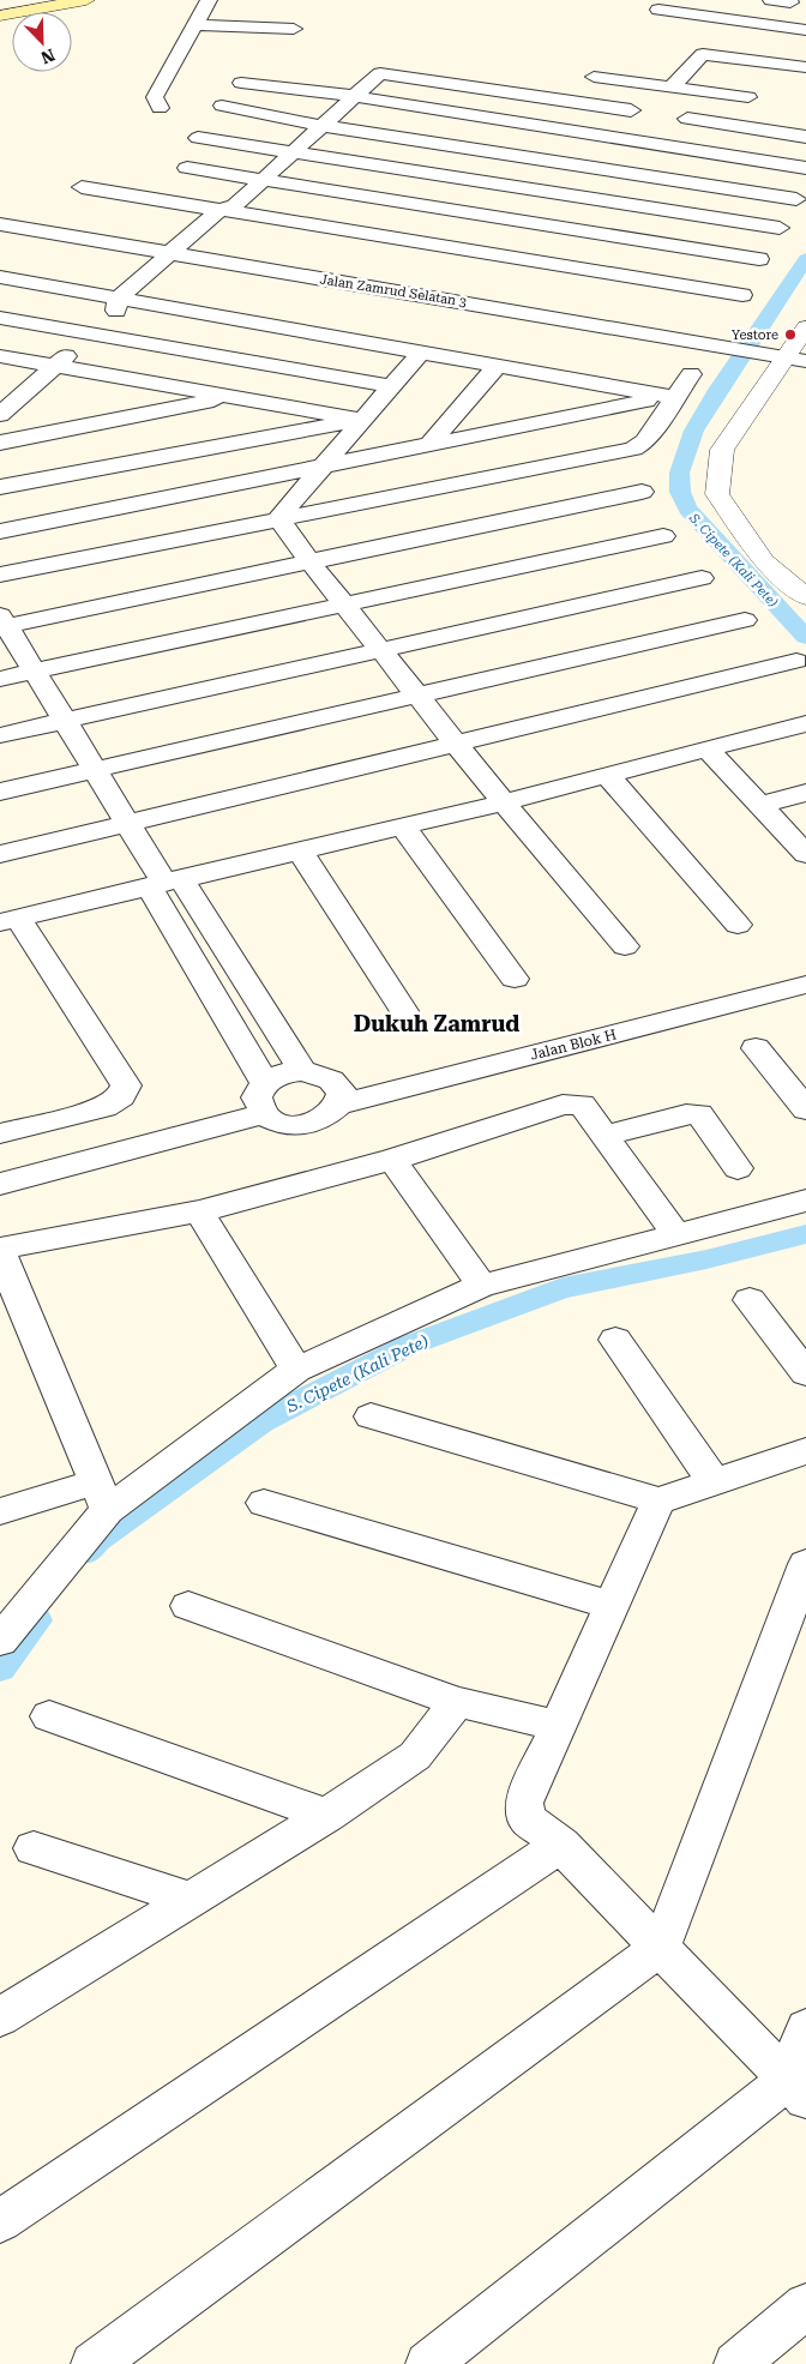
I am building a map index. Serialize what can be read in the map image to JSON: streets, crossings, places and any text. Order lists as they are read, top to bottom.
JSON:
{
  "streets": {
    "street": ["Jalan Zamrud Selatan 3", "Jalan Blok H"]
  },
  "districts": ["Dukuh Zamrud"],
  "water": ["S. Cipete (Kali Pete)"],
  "places": ["Yestore"],
  "north": "bottom right"
}
